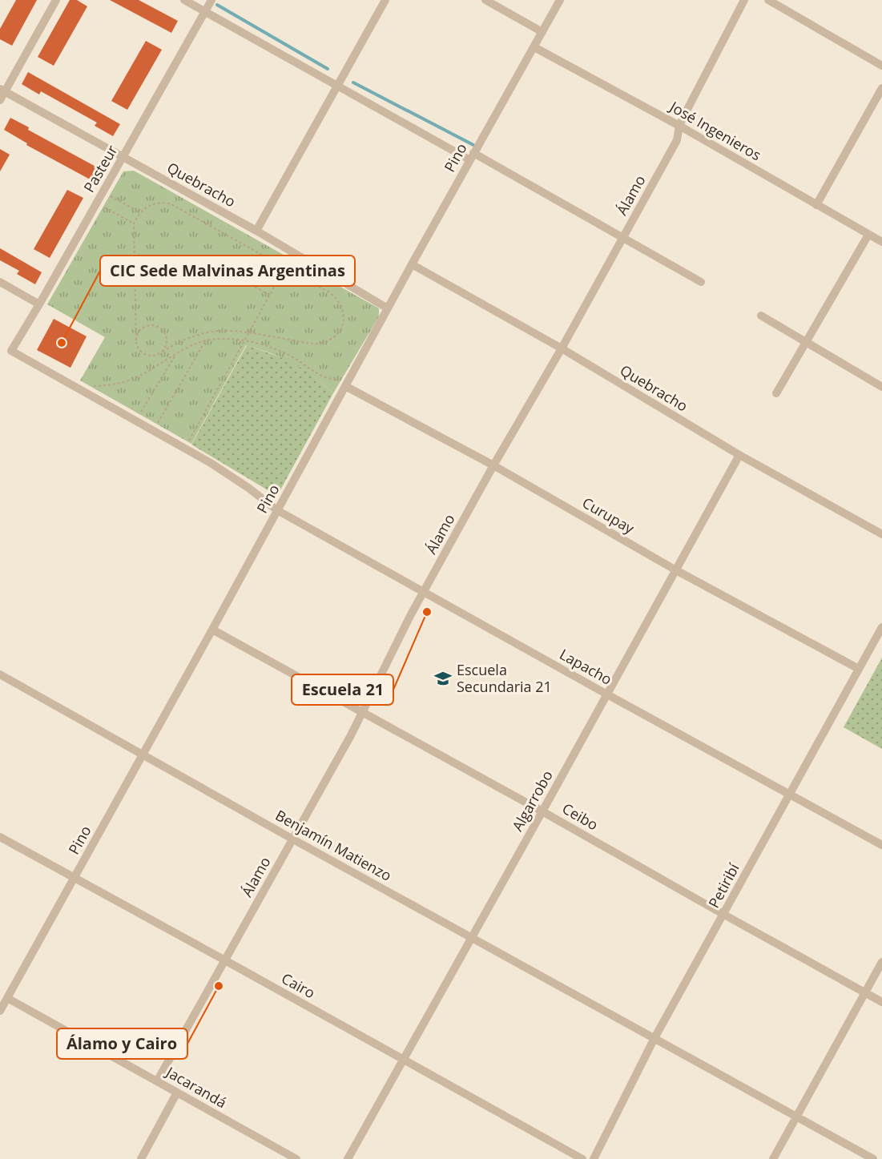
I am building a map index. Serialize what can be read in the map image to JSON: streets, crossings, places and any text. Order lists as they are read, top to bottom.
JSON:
{
  "streets": {
    "street": [
      "José Ingenieros",
      "Pino",
      "Pasteur",
      "Quebracho",
      "Álamo",
      "Curupay",
      "Lapacho",
      "Algarrobo",
      "Ceibo",
      "Benjamín Matienzo",
      "Petiribí",
      "Cairo",
      "Jacarandá"
    ]
  },
  "crossings": [
    ["José Ingenieros", "Pino"],
    ["José Ingenieros", "Álamo"],
    ["Pino", "Quebracho"],
    ["Pino", "Curupay"],
    ["Pino", "Lapacho"],
    ["Pino", "Ceibo"],
    ["Pino", "Benjamín Matienzo"],
    ["Pino", "Cairo"],
    ["Pino", "Jacarandá"],
    ["Pasteur", "Quebracho"],
    ["Pasteur", "Lapacho"],
    ["Quebracho", "Álamo"],
    ["Quebracho", "Algarrobo"],
    ["Álamo", "Curupay"],
    ["Álamo", "Lapacho"],
    ["Álamo", "Ceibo"],
    ["Álamo", "Benjamín Matienzo"],
    ["Álamo", "Cairo"],
    ["Álamo", "Jacarandá"],
    ["Curupay", "Algarrobo"],
    ["Curupay", "Petiribí"],
    ["Lapacho", "Algarrobo"],
    ["Lapacho", "Petiribí"],
    ["Algarrobo", "Ceibo"],
    ["Algarrobo", "Benjamín Matienzo"],
    ["Algarrobo", "Cairo"],
    ["Ceibo", "Petiribí"],
    ["Benjamín Matienzo", "Petiribí"]
  ],
  "places": {
    "other": ["CIC Sede Malvinas Argentinas", "Escuela 21", "Álamo y Cairo"],
    "school or university": ["Escuela Secundaria 21"]
  }
}
